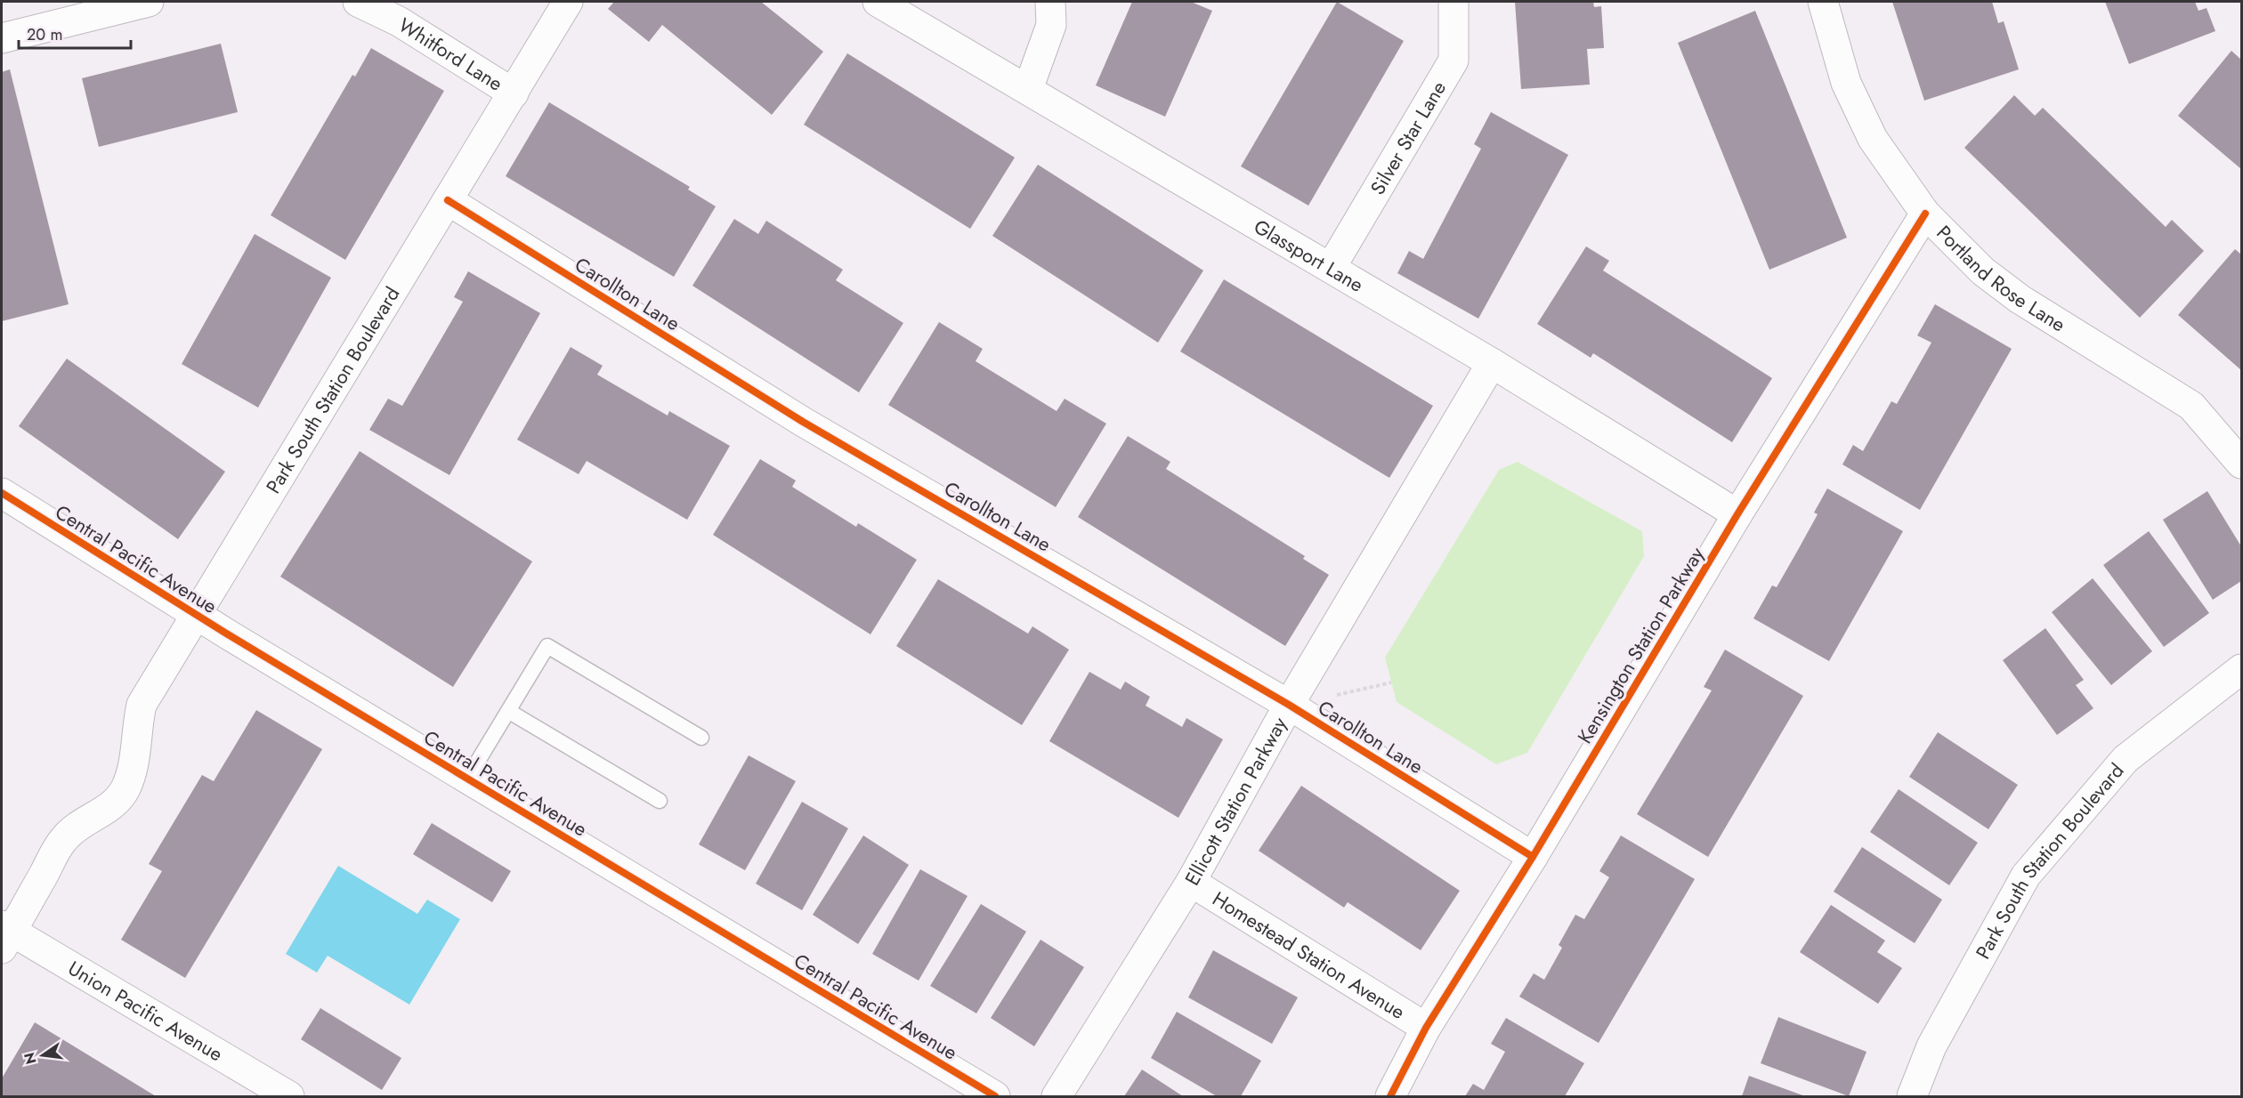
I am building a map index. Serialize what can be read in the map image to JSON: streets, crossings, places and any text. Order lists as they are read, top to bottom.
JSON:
{
  "streets": {
    "street": [
      "Whitford Lane",
      "Silver Star Lane",
      "Glassport Lane",
      "Portland Rose Lane",
      "Carollton Lane",
      "Park South Station Boulevard",
      "Central Pacific Avenue",
      "Kensington Station Parkway",
      "Ellicott Station Parkway",
      "Homestead Station Avenue",
      "Union Pacific Avenue"
    ]
  },
  "crossings": [
    ["Whitford Lane", "Park South Station Boulevard"],
    ["Silver Star Lane", "Glassport Lane"],
    ["Glassport Lane", "Kensington Station Parkway"],
    ["Glassport Lane", "Ellicott Station Parkway"],
    ["Portland Rose Lane", "Kensington Station Parkway"],
    ["Carollton Lane", "Park South Station Boulevard"],
    ["Carollton Lane", "Kensington Station Parkway"],
    ["Carollton Lane", "Ellicott Station Parkway"],
    ["Park South Station Boulevard", "Central Pacific Avenue"],
    ["Park South Station Boulevard", "Union Pacific Avenue"],
    ["Kensington Station Parkway", "Homestead Station Avenue"],
    ["Ellicott Station Parkway", "Homestead Station Avenue"]
  ],
  "scale_bar": "20 m",
  "north": "left"
}
